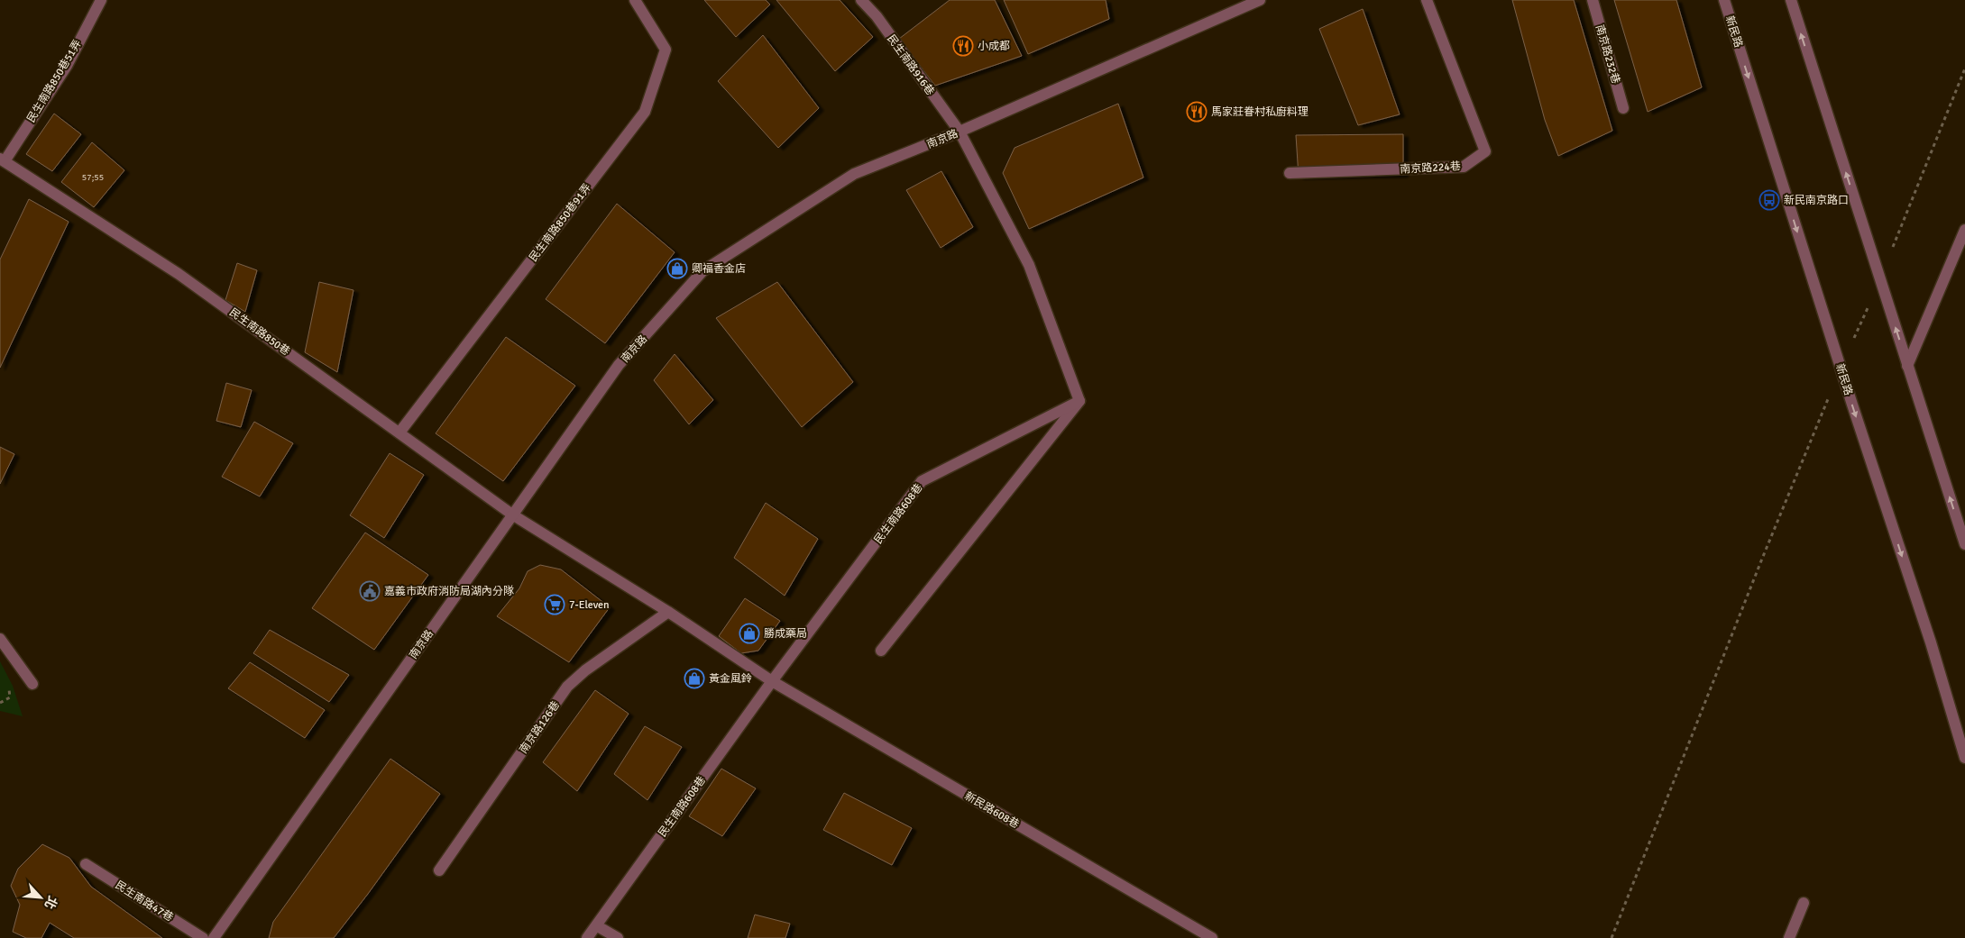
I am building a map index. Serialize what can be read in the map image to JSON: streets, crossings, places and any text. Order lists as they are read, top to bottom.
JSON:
{
  "streets": {
    "street": [
      "新民路",
      "南京路232巷",
      "民生南路916巷",
      "民生南路850巷51弄",
      "南京路",
      "南京路224巷",
      "民生南路850巷91弄",
      "民生南路850巷",
      "民生南路608巷",
      "南京路126巷",
      "新民路608巷",
      "民生南路47巷"
    ]
  },
  "crossings": [
    ["民生南路916巷", "南京路"],
    ["民生南路850巷51弄", "民生南路850巷"],
    ["南京路", "民生南路850巷"],
    ["民生南路850巷91弄", "民生南路850巷"],
    ["民生南路608巷", "新民路608巷"]
  ],
  "places": {
    "restaurant": ["小成都", "馬家莊眷村私廚料理"],
    "bus stop": ["新民南京路口"],
    "shop": ["卿福香金店", "勝成藥局", "黃金風鈴"],
    "public building": ["嘉義市政府消防局湖內分隊"],
    "supermarket": ["7-Eleven"]
  },
  "house_numbers": ["57;55"],
  "north": "bottom right"
}
